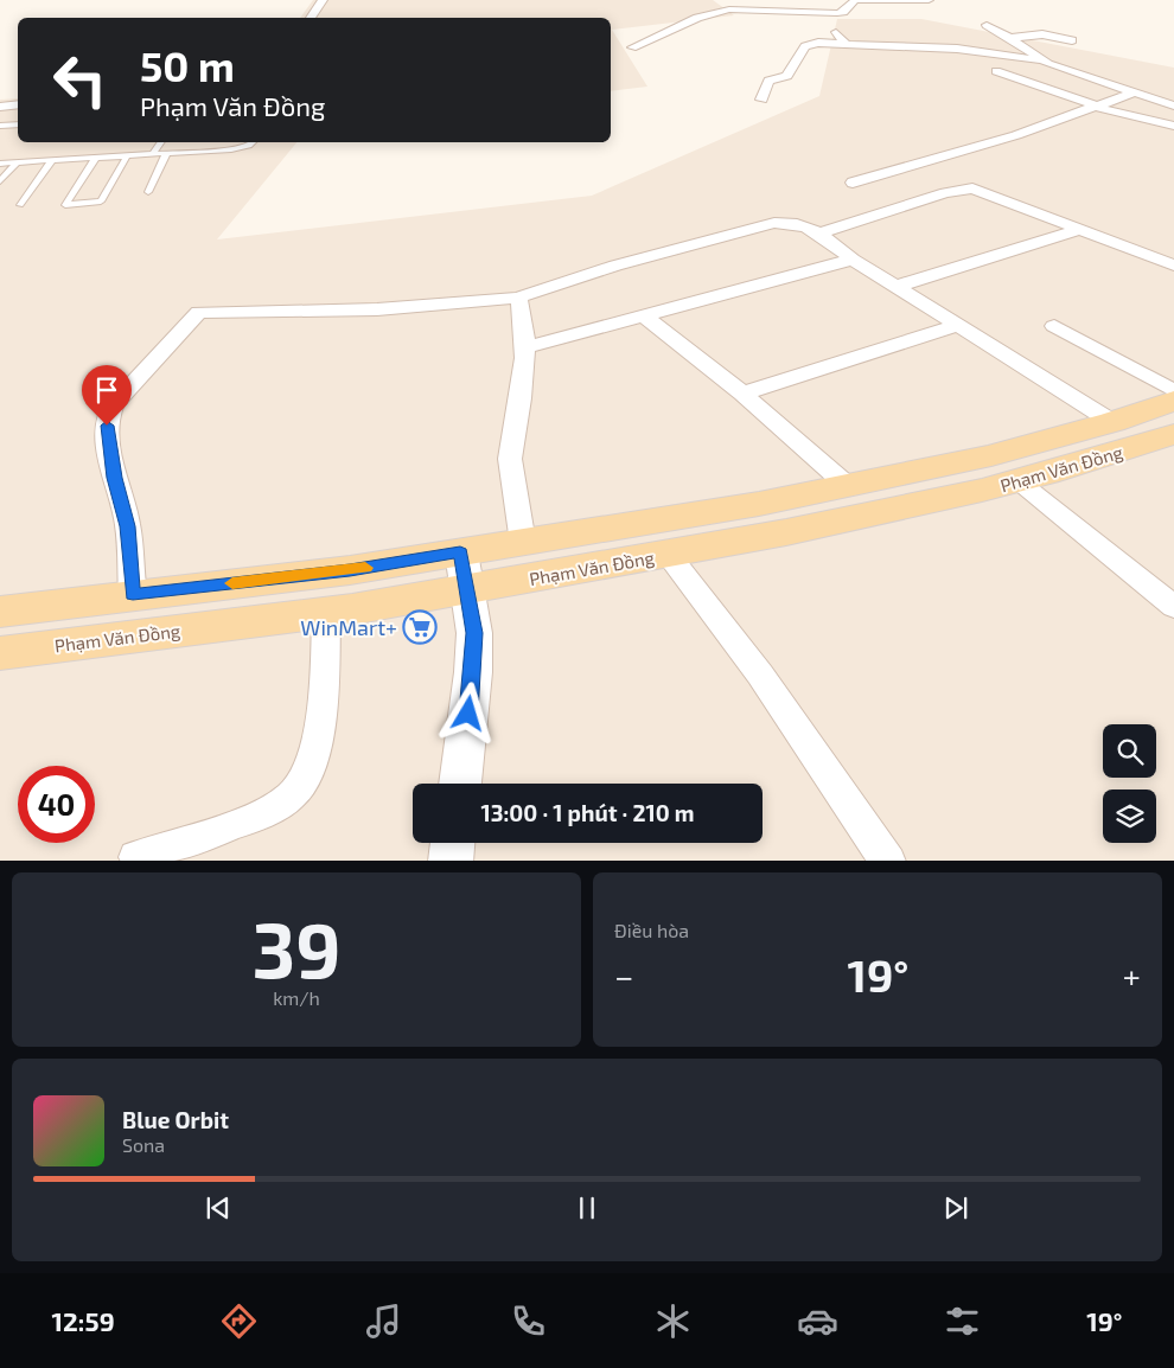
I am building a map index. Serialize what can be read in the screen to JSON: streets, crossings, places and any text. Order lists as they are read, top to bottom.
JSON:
{
  "streets": {
    "main road": ["Phạm Văn Đồng"]
  },
  "places": {
    "supermarket": ["WinMart+"]
  },
  "page": {
    "turn": ["50 m", "Phạm Văn Đồng"],
    "limit": "40",
    "trip": "13:00 · 1 phút · 210 m",
    "tile": [
      ["39", "km/h"],
      "Điều hòa"
    ],
    "heat": ["−", "19°", "+"],
    "song": ["Blue Orbit", "Sona"],
    "tabs": ["12:59", "19°"]
  }
}
